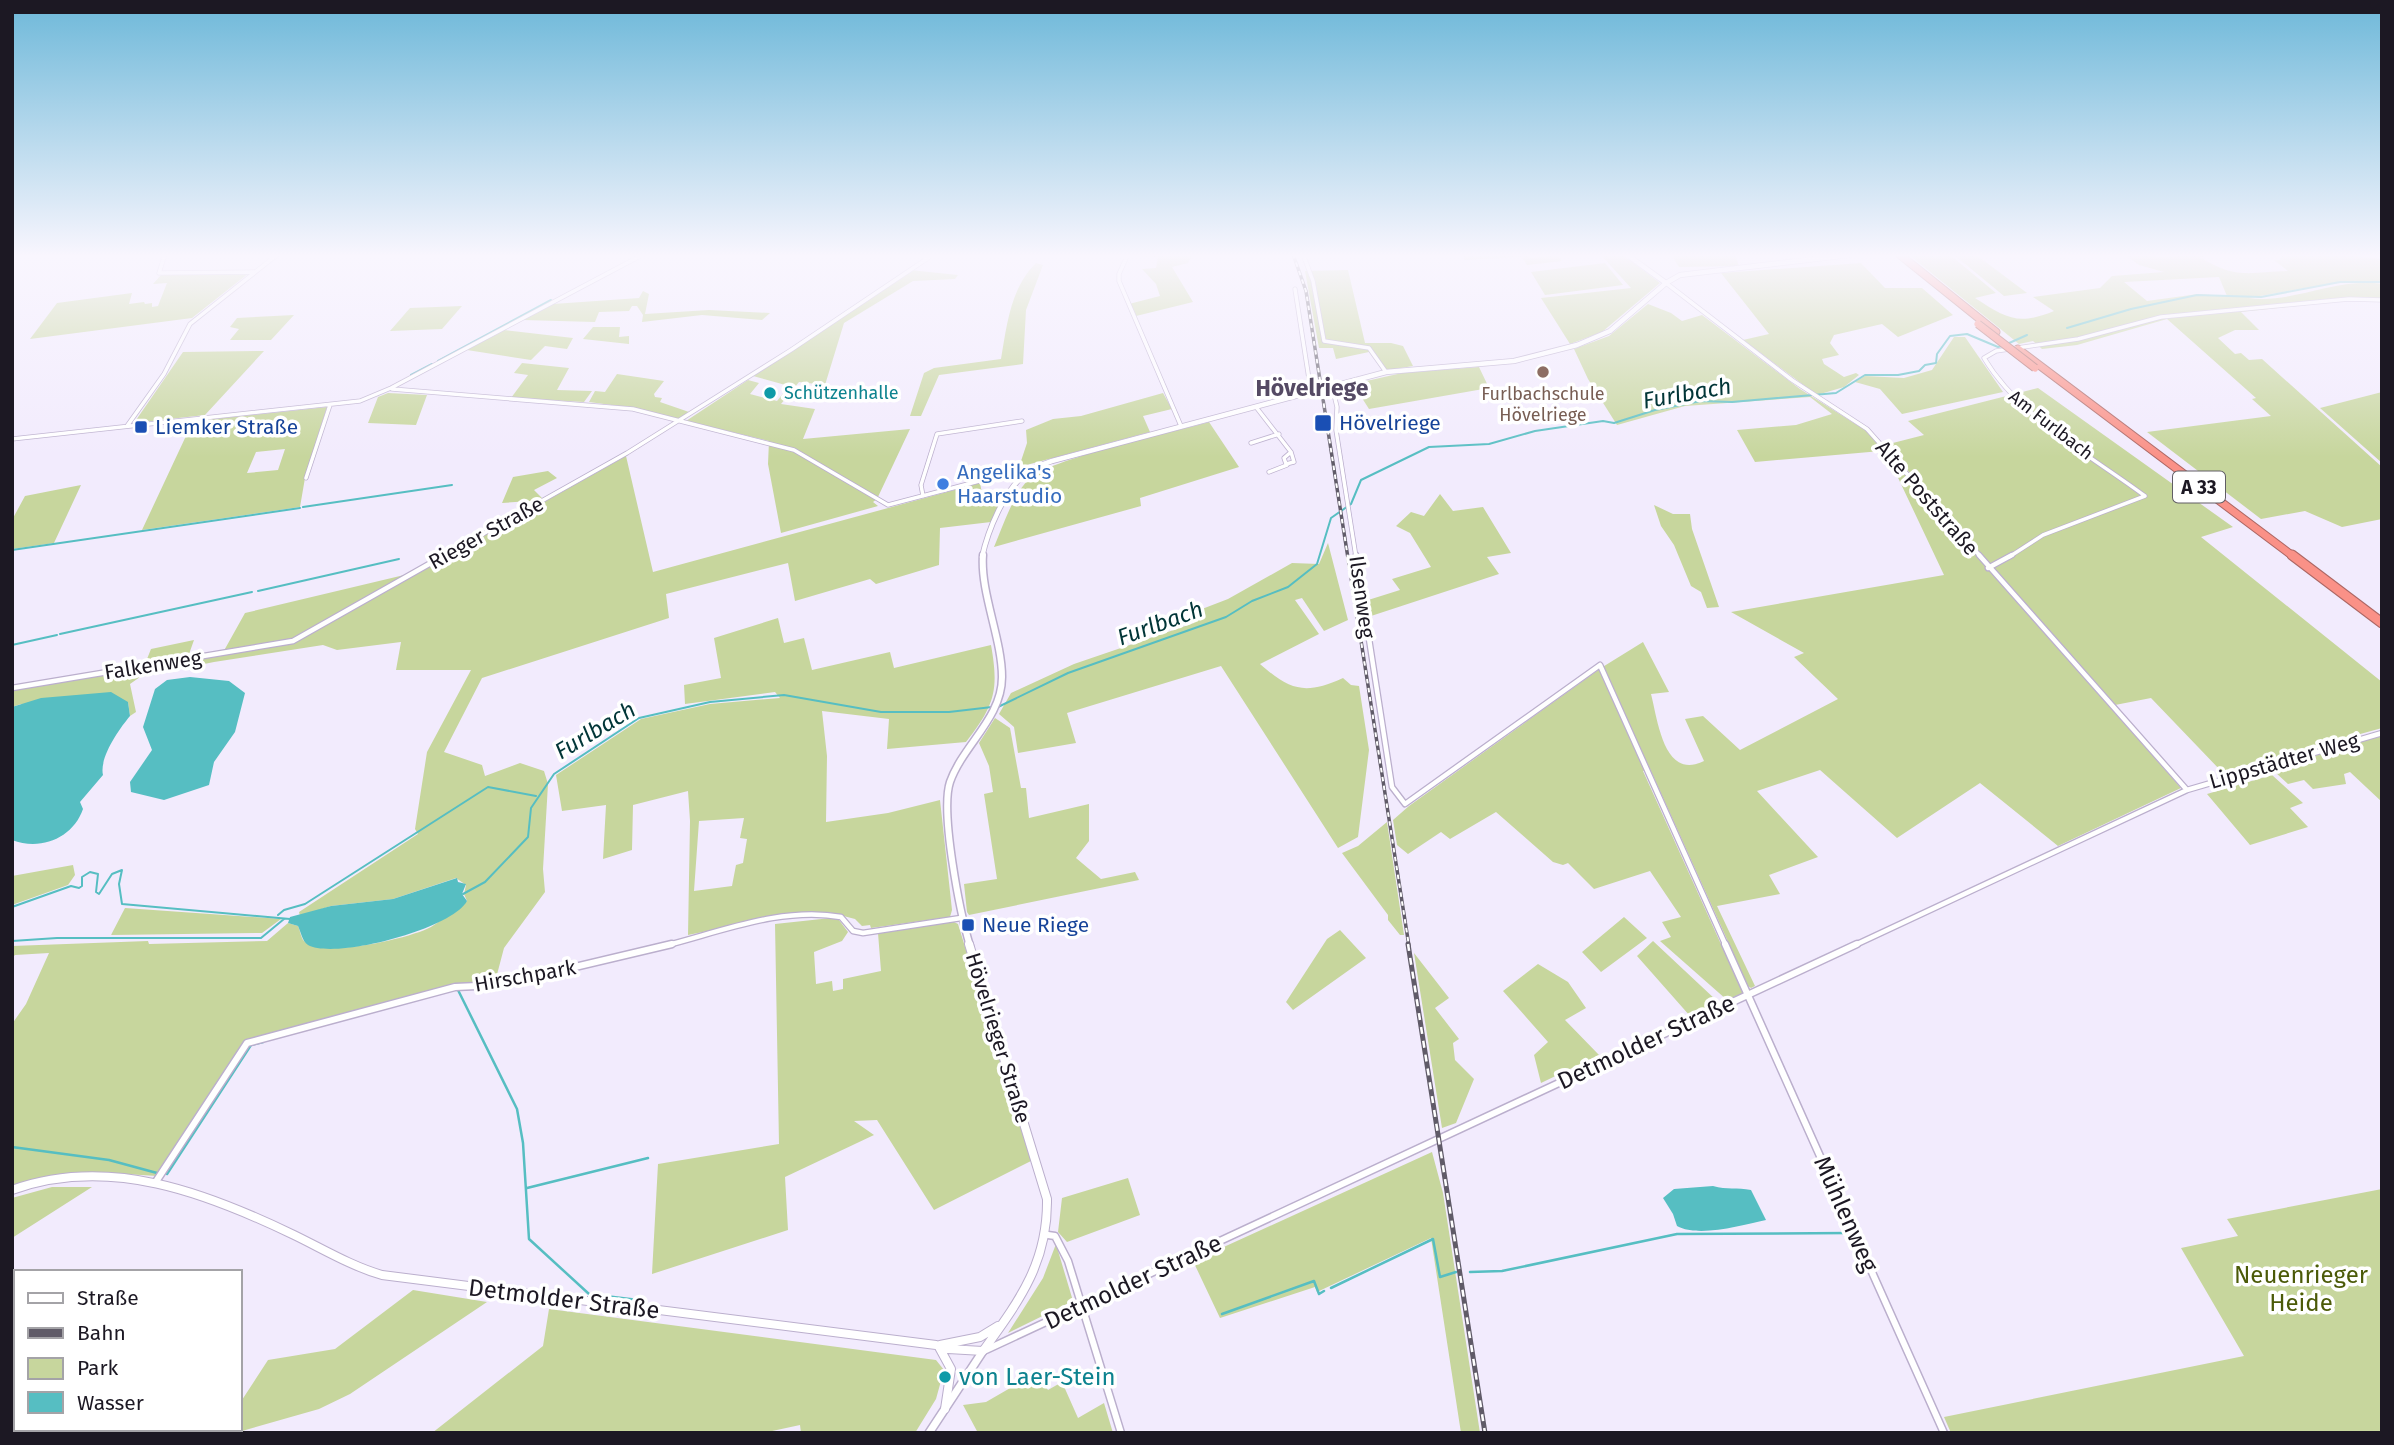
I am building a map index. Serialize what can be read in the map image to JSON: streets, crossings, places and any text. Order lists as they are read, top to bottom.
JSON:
{
  "streets": {
    "highway": ["A 33"],
    "main road": ["Hövelrieger Straße", "Detmolder Straße"],
    "street": [
      "Am Furlbach",
      "Alte Poststraße",
      "Rieger Straße",
      "Ilsenweg",
      "Falkenweg",
      "Lippstädter Weg",
      "Hirschpark",
      "Mühlenweg"
    ]
  },
  "crossings": [
    ["Am Furlbach", "Alte Poststraße"],
    ["Alte Poststraße", "Lippstädter Weg"],
    ["Alte Poststraße", "Detmolder Straße"],
    ["Rieger Straße", "Falkenweg"],
    ["Ilsenweg", "Mühlenweg"],
    ["Lippstädter Weg", "Detmolder Straße"],
    ["Hirschpark", "Hövelrieger Straße"],
    ["Hirschpark", "Detmolder Straße"],
    ["Hövelrieger Straße", "Detmolder Straße"],
    ["Detmolder Straße", "Mühlenweg"]
  ],
  "districts": ["Hövelriege"],
  "water": ["Furlbach"],
  "parks": ["Neuenrieger Heide"],
  "places": {
    "other": [
      "Furlbachschule Hövelriege",
      "Schützenhalle",
      "Angelika's Haarstudio",
      "von Laer-Stein"
    ],
    "transit": ["Hövelriege", "Liemker Straße", "Neue Riege"]
  },
  "legend": [
    "Straße",
    "Bahn",
    "Park",
    "Wasser"
  ]
}
